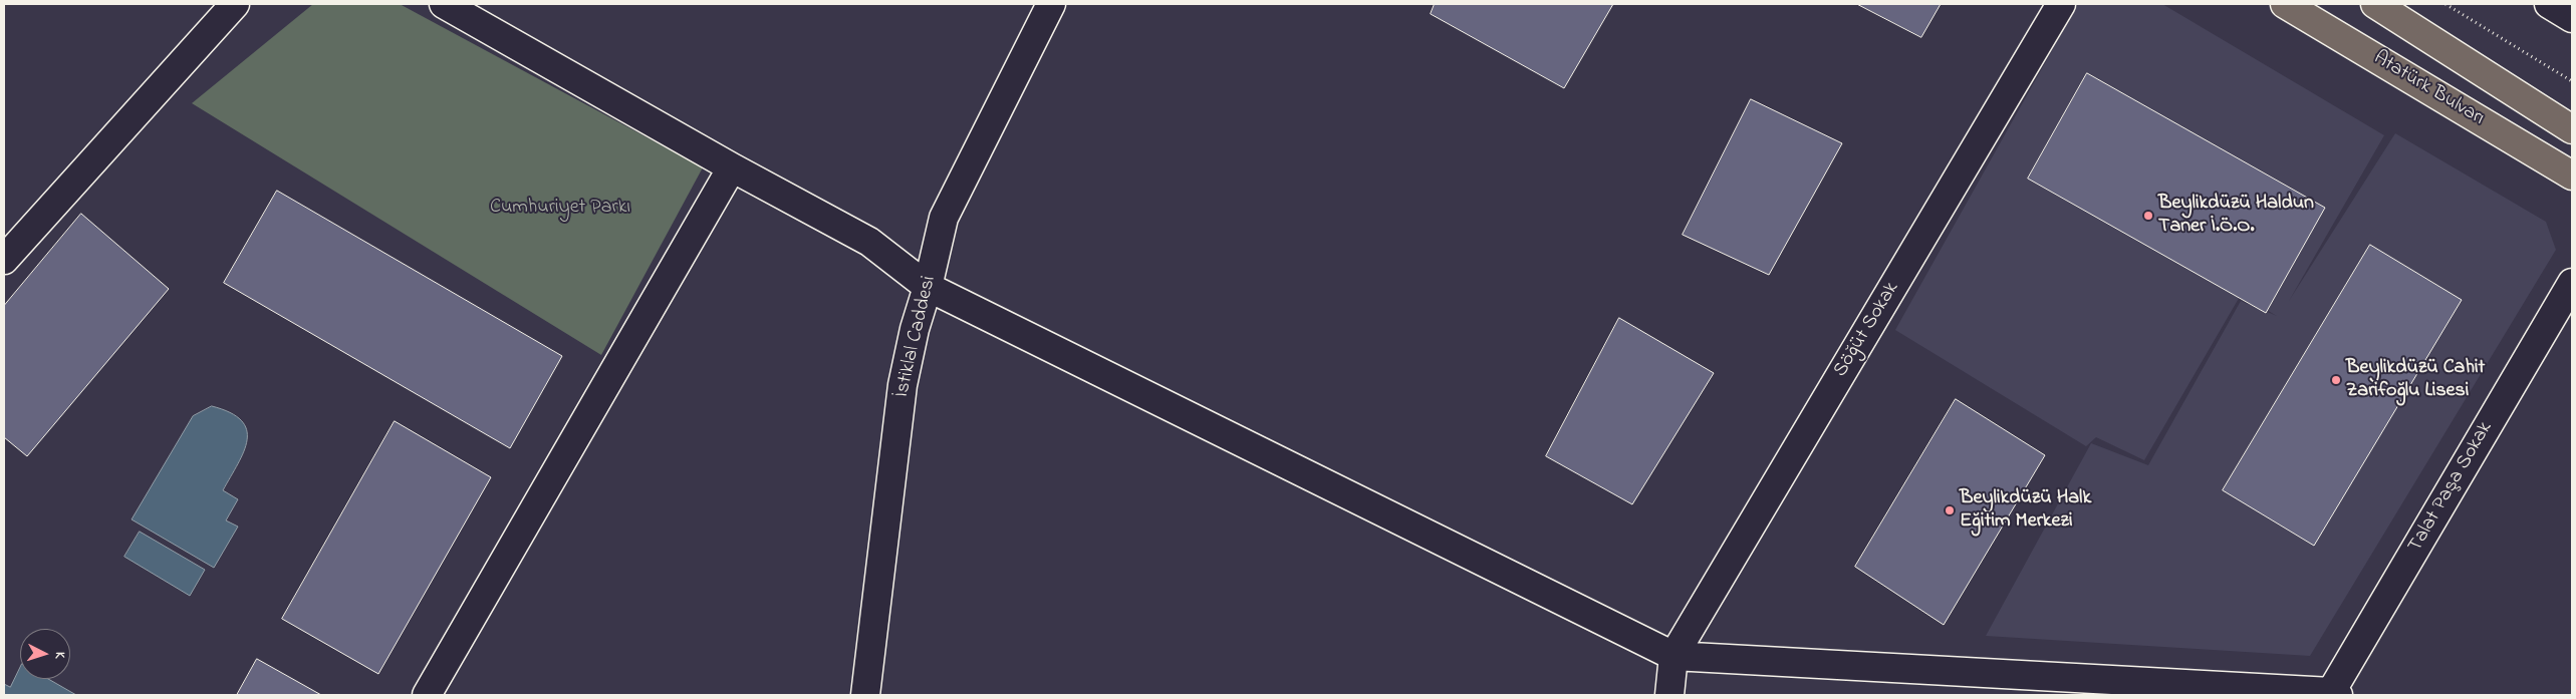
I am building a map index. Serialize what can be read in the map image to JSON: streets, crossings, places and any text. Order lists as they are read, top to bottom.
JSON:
{
  "streets": {
    "main road": ["Atatürk Bulvarı"],
    "street": ["Söğüt Sokak", "İstiklal Caddesi", "Talat Paşa Sokak"]
  },
  "parks": ["Cumhuriyet Parkı"],
  "places": ["Beylikdüzü Haldun Taner İ.Ö.O.", "Beylikdüzü Cahit Zarifoğlu Lisesi", "Beylikdüzü Halk Eğitim Merkezi"],
  "north": "right"
}
